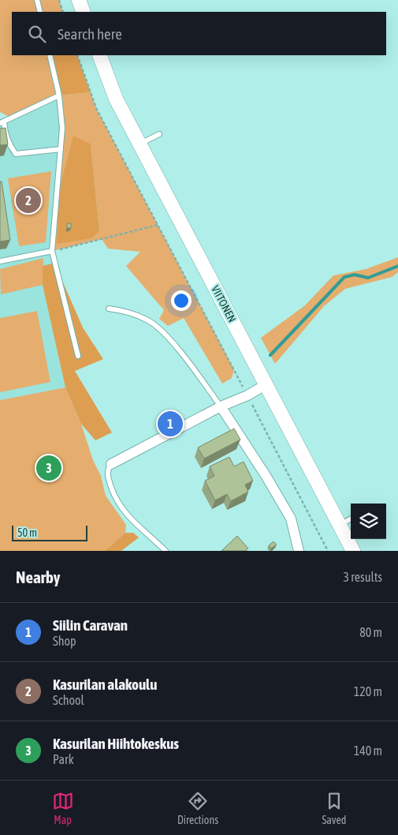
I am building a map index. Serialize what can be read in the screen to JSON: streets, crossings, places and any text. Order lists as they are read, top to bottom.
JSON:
{
  "streets": {
    "main road": ["VIITONEN"]
  },
  "scale_bar": "50 m",
  "page": {
    "search": "Search here",
    "pins": ["2", "1", "3"],
    "scale": "50 m",
    "heading": ["Nearby", "3 results"],
    "list": [
      {
        "mark": "1",
        "name": "Siilin Caravan",
        "note": "Shop",
        "value": "80 m"
      },
      {
        "mark": "2",
        "name": "Kasurilan alakoulu",
        "note": "School",
        "value": "120 m"
      },
      {
        "mark": "3",
        "name": "Kasurilan Hiihtokeskus",
        "note": "Park",
        "value": "140 m"
      }
    ],
    "nav": ["Map", "Directions", "Saved"]
  }
}
